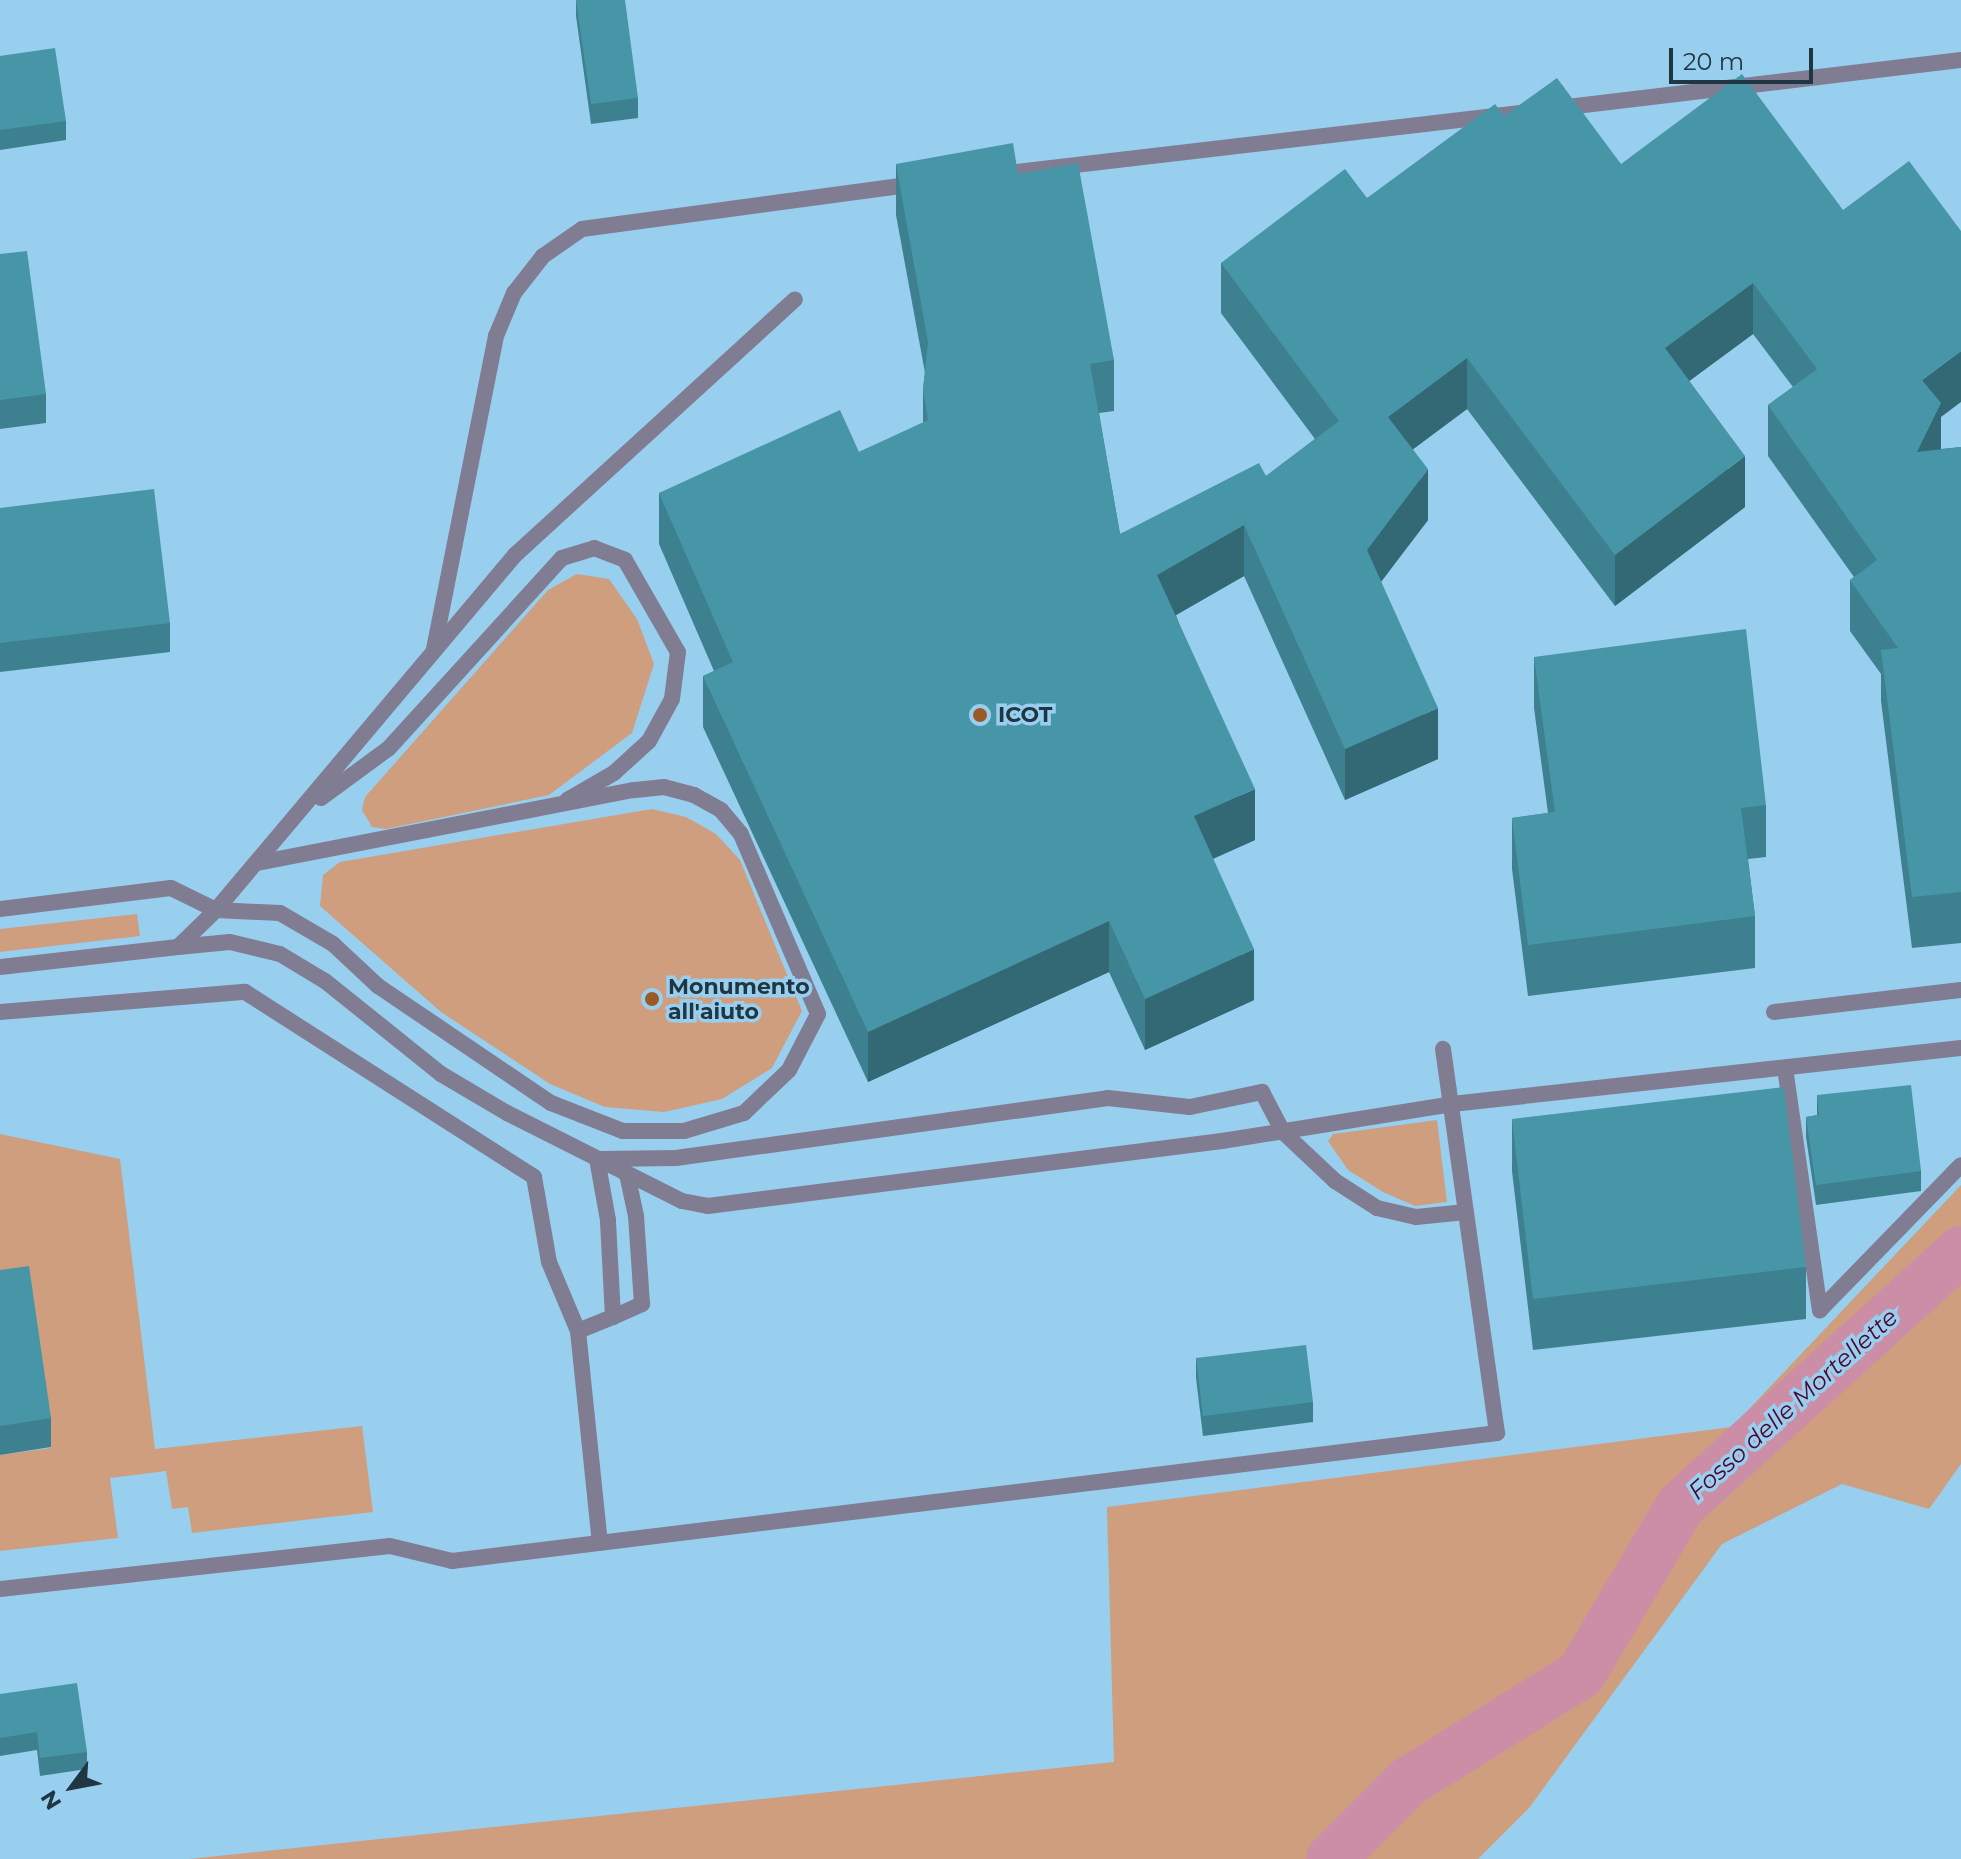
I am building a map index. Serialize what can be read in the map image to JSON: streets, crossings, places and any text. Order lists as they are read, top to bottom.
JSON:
{
  "water": ["Fosso delle Mortellette"],
  "places": ["ICOT", "Monumento all'aiuto"],
  "scale_bar": "20 m",
  "north": "bottom left"
}
